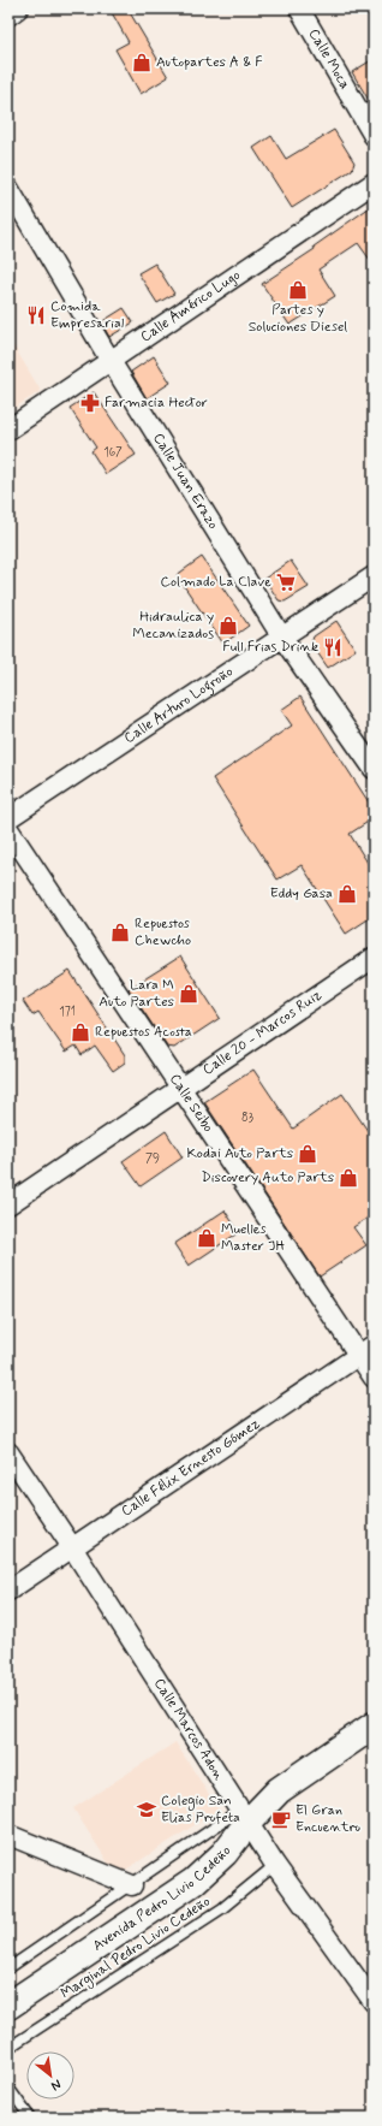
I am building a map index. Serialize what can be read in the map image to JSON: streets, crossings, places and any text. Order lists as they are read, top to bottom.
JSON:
{
  "streets": {
    "main road": ["Avenida Pedro Livio Cedeño"],
    "street": [
      "Calle Moca",
      "Calle Américo Lugo",
      "Calle Juan Erazo",
      "Calle Arturo Logroño",
      "Calle 20 - Marcos Ruiz",
      "Calle Seibo",
      "Calle Félix Ernesto Gómez",
      "Calle Marcos Adon"
    ],
    "lane": ["Marginal Pedro Livio Cedeño"]
  },
  "crossings": [
    ["Calle Américo Lugo", "Calle Juan Erazo"],
    ["Calle Juan Erazo", "Calle Arturo Logroño"],
    ["Calle 20 - Marcos Ruiz", "Calle Seibo"],
    ["Calle Seibo", "Calle Félix Ernesto Gómez"],
    ["Calle Félix Ernesto Gómez", "Calle Marcos Adon"],
    ["Calle Marcos Adon", "Avenida Pedro Livio Cedeño"],
    ["Calle Marcos Adon", "Marginal Pedro Livio Cedeño"]
  ],
  "places": {
    "shop": [
      "Autopartes A & F",
      "Partes y Soluciones Diesel",
      "Hidraulica y Mecanizados",
      "Eddy Gasa",
      "Repuestos Chewcho",
      "Lara M Auto Partes",
      "Repuestos Acosta",
      "Kodai Auto Parts",
      "Discovery Auto Parts",
      "Muelles Master JH"
    ],
    "restaurant": ["Comida Empresarial", "Full Frias Drink"],
    "pharmacy": ["Farmacia Hector"],
    "supermarket": ["Colmado La Clave"],
    "school or university": ["Colegio San Elias Profeta"],
    "cafe": ["El Gran Encuentro"]
  },
  "house_numbers": [
    "167",
    "171",
    "83",
    "79"
  ],
  "north": "bottom right"
}
